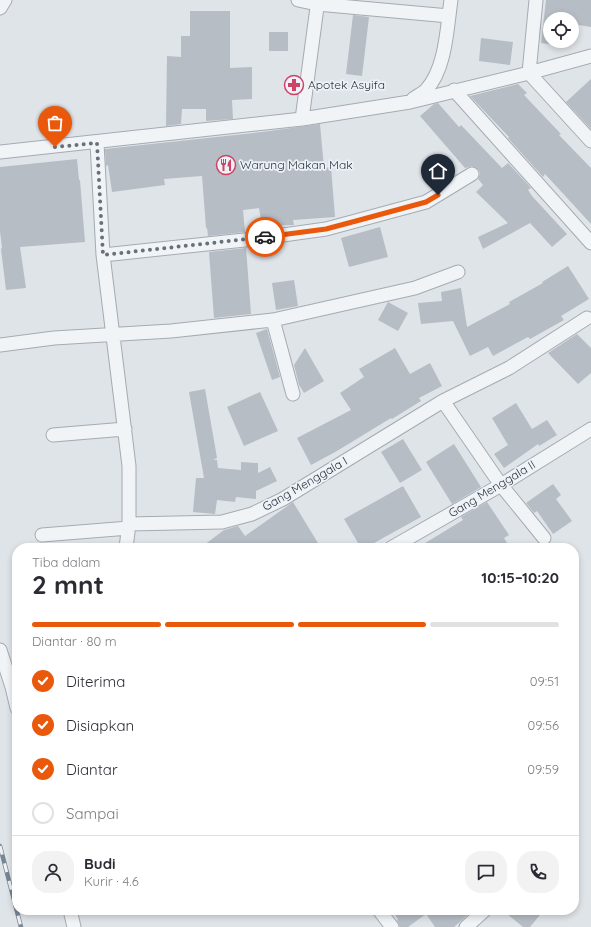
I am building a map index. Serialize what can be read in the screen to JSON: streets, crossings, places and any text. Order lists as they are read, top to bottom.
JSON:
{
  "streets": {
    "street": ["Gang Menggala I", "Gang Menggala II"]
  },
  "places": {
    "pharmacy": ["Apotek Asyifa"],
    "restaurant": ["Warung Makan Mak"]
  },
  "page": {
    "heading": ["2 mnt", "Tiba dalam", "10:15–10:20"],
    "panel": ["Budi", "Kurir · 4.6"],
    "bar": "Diantar · 80 m",
    "list": [
      ["Diterima", "09:51"],
      ["Disiapkan", "09:56"],
      ["Diantar", "09:59"],
      "Sampai"
    ]
  }
}
